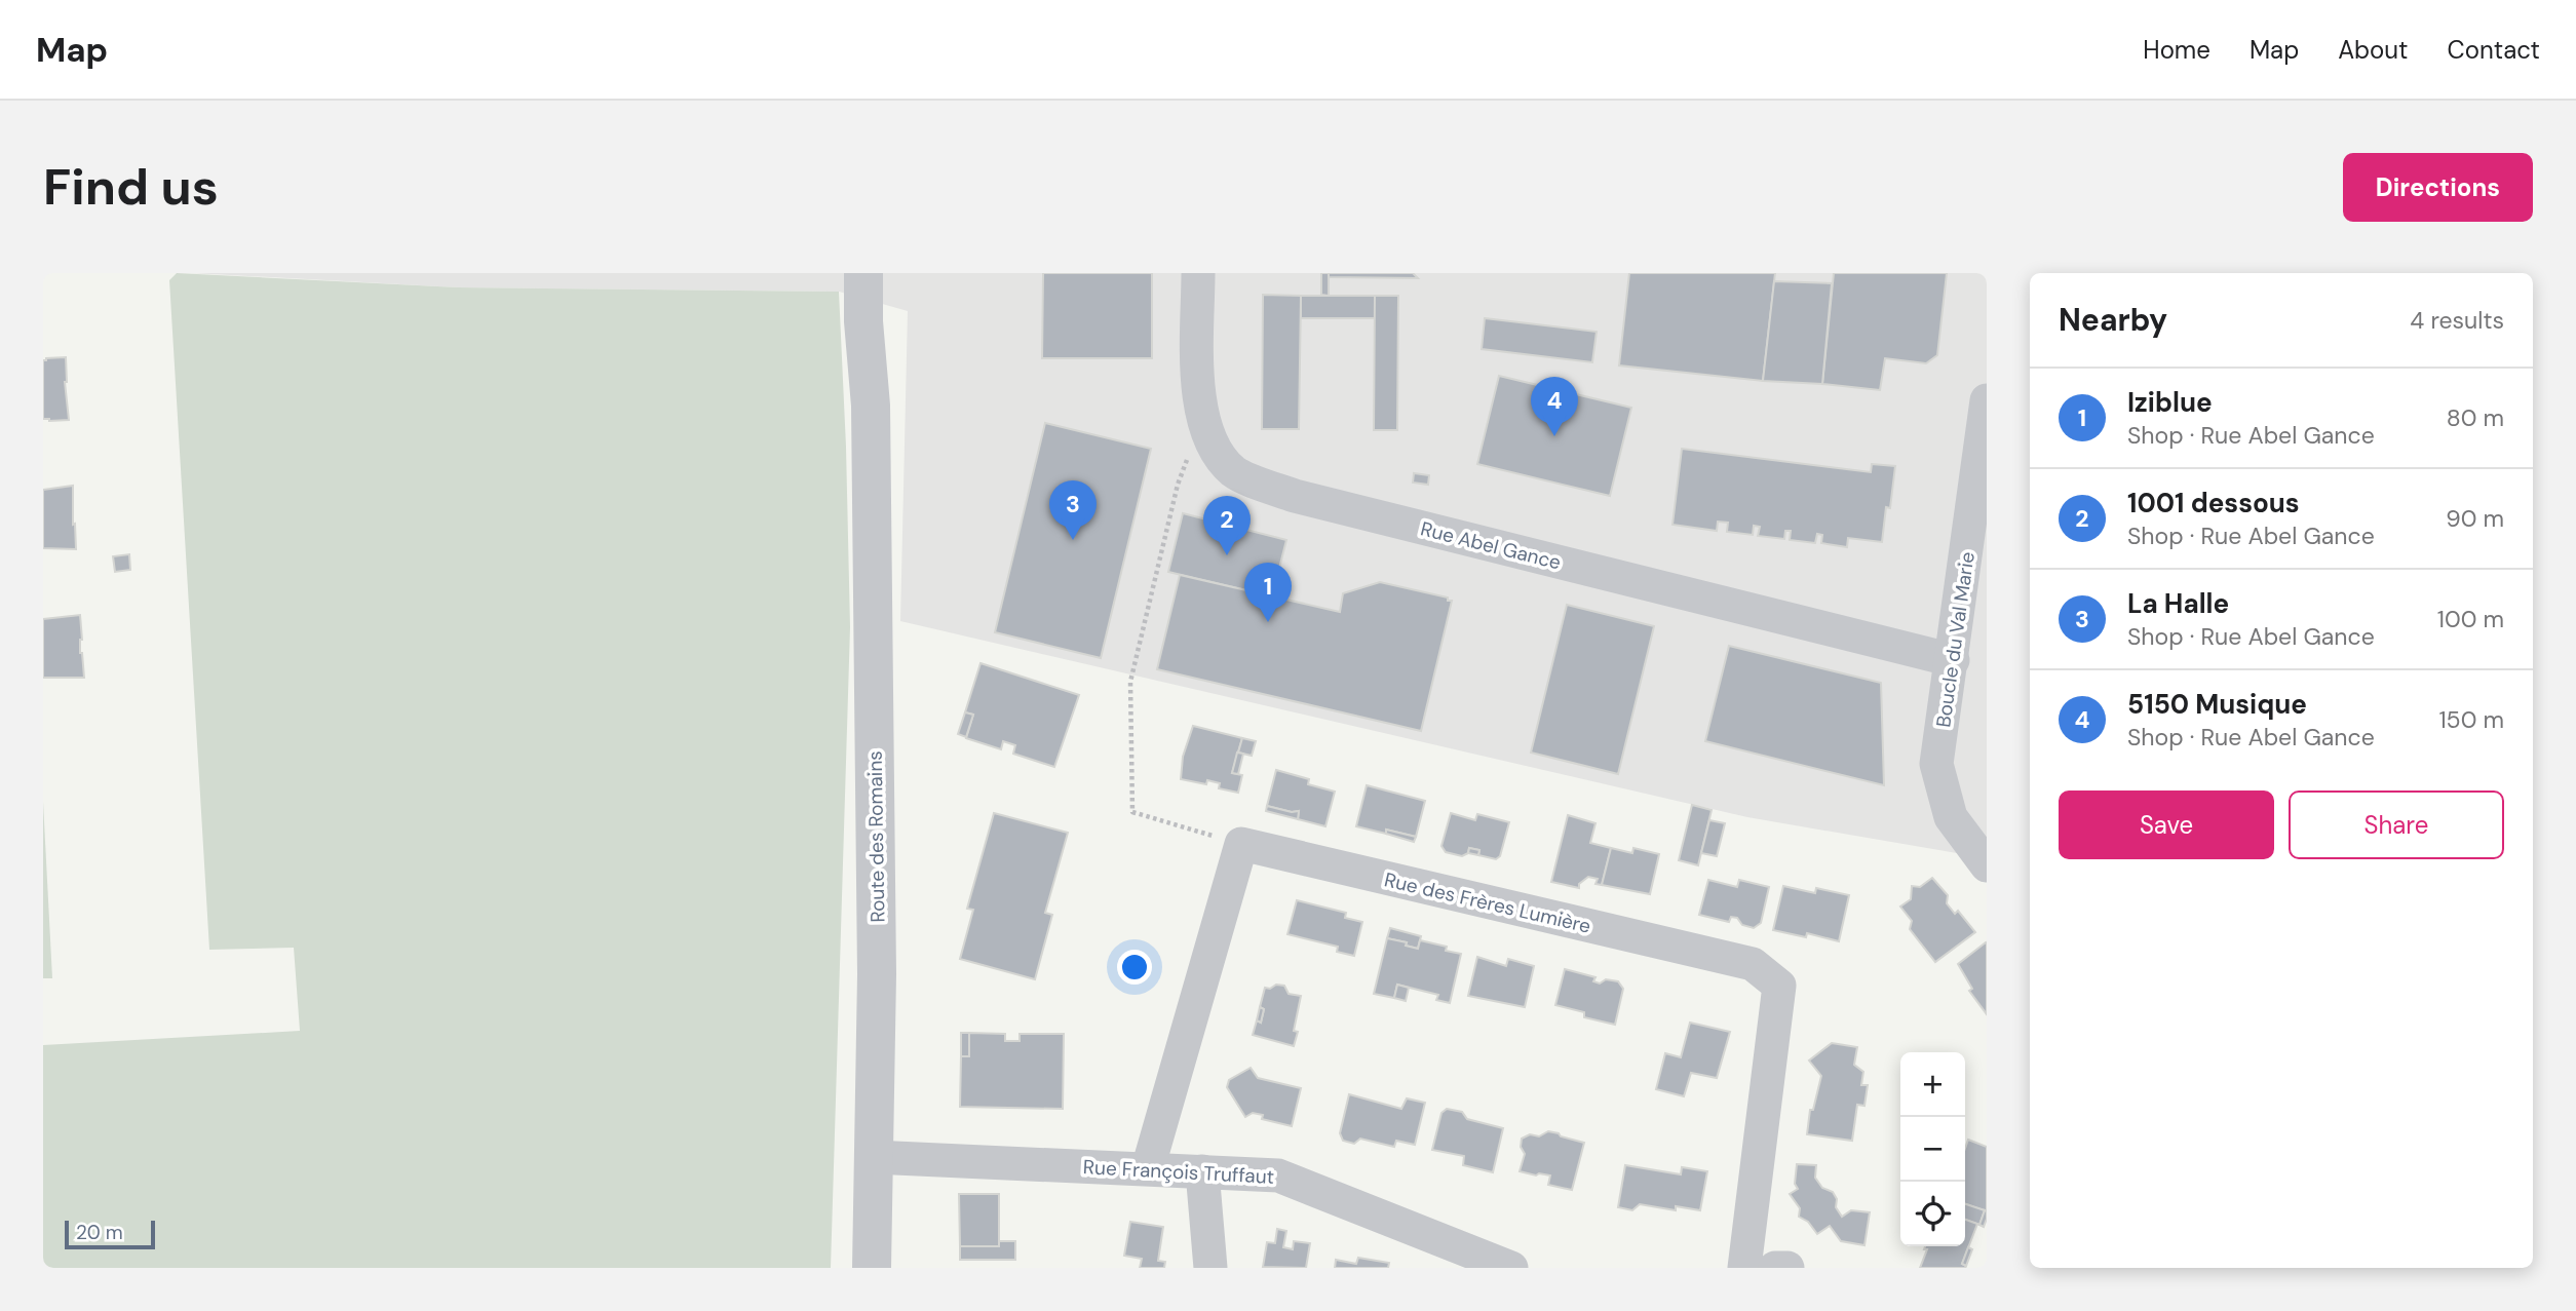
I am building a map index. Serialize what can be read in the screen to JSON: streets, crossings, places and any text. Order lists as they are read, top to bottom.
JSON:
{
  "streets": {
    "street": [
      "Rue Abel Gance",
      "Boucle du Val Marie",
      "Route des Romains",
      "Rue des Frères Lumière",
      "Rue François Truffaut"
    ]
  },
  "crossings": [
    ["Rue Abel Gance", "Boucle du Val Marie"],
    ["Route des Romains", "Rue François Truffaut"]
  ],
  "scale_bar": "20 m",
  "page": {
    "header": "Map",
    "nav": [
      "Home",
      "Map",
      "About",
      "Contact"
    ],
    "buttons": [
      "Directions",
      ["Save", "Share"]
    ],
    "title": "Find us",
    "heading": ["Nearby", "4 results"],
    "list": [
      {
        "mark": "1",
        "name": "Iziblue",
        "note": "Shop · Rue Abel Gance",
        "value": "80 m"
      },
      {
        "mark": "2",
        "name": "1001 dessous",
        "note": "Shop · Rue Abel Gance",
        "value": "90 m"
      },
      {
        "mark": "3",
        "name": "La Halle",
        "note": "Shop · Rue Abel Gance",
        "value": "100 m"
      },
      {
        "mark": "4",
        "name": "5150 Musique",
        "note": "Shop · Rue Abel Gance",
        "value": "150 m"
      }
    ],
    "pins": [
      "4",
      "3",
      "2",
      "1"
    ],
    "map_buttons": ["+", "−"],
    "scale": "20 m"
  }
}
